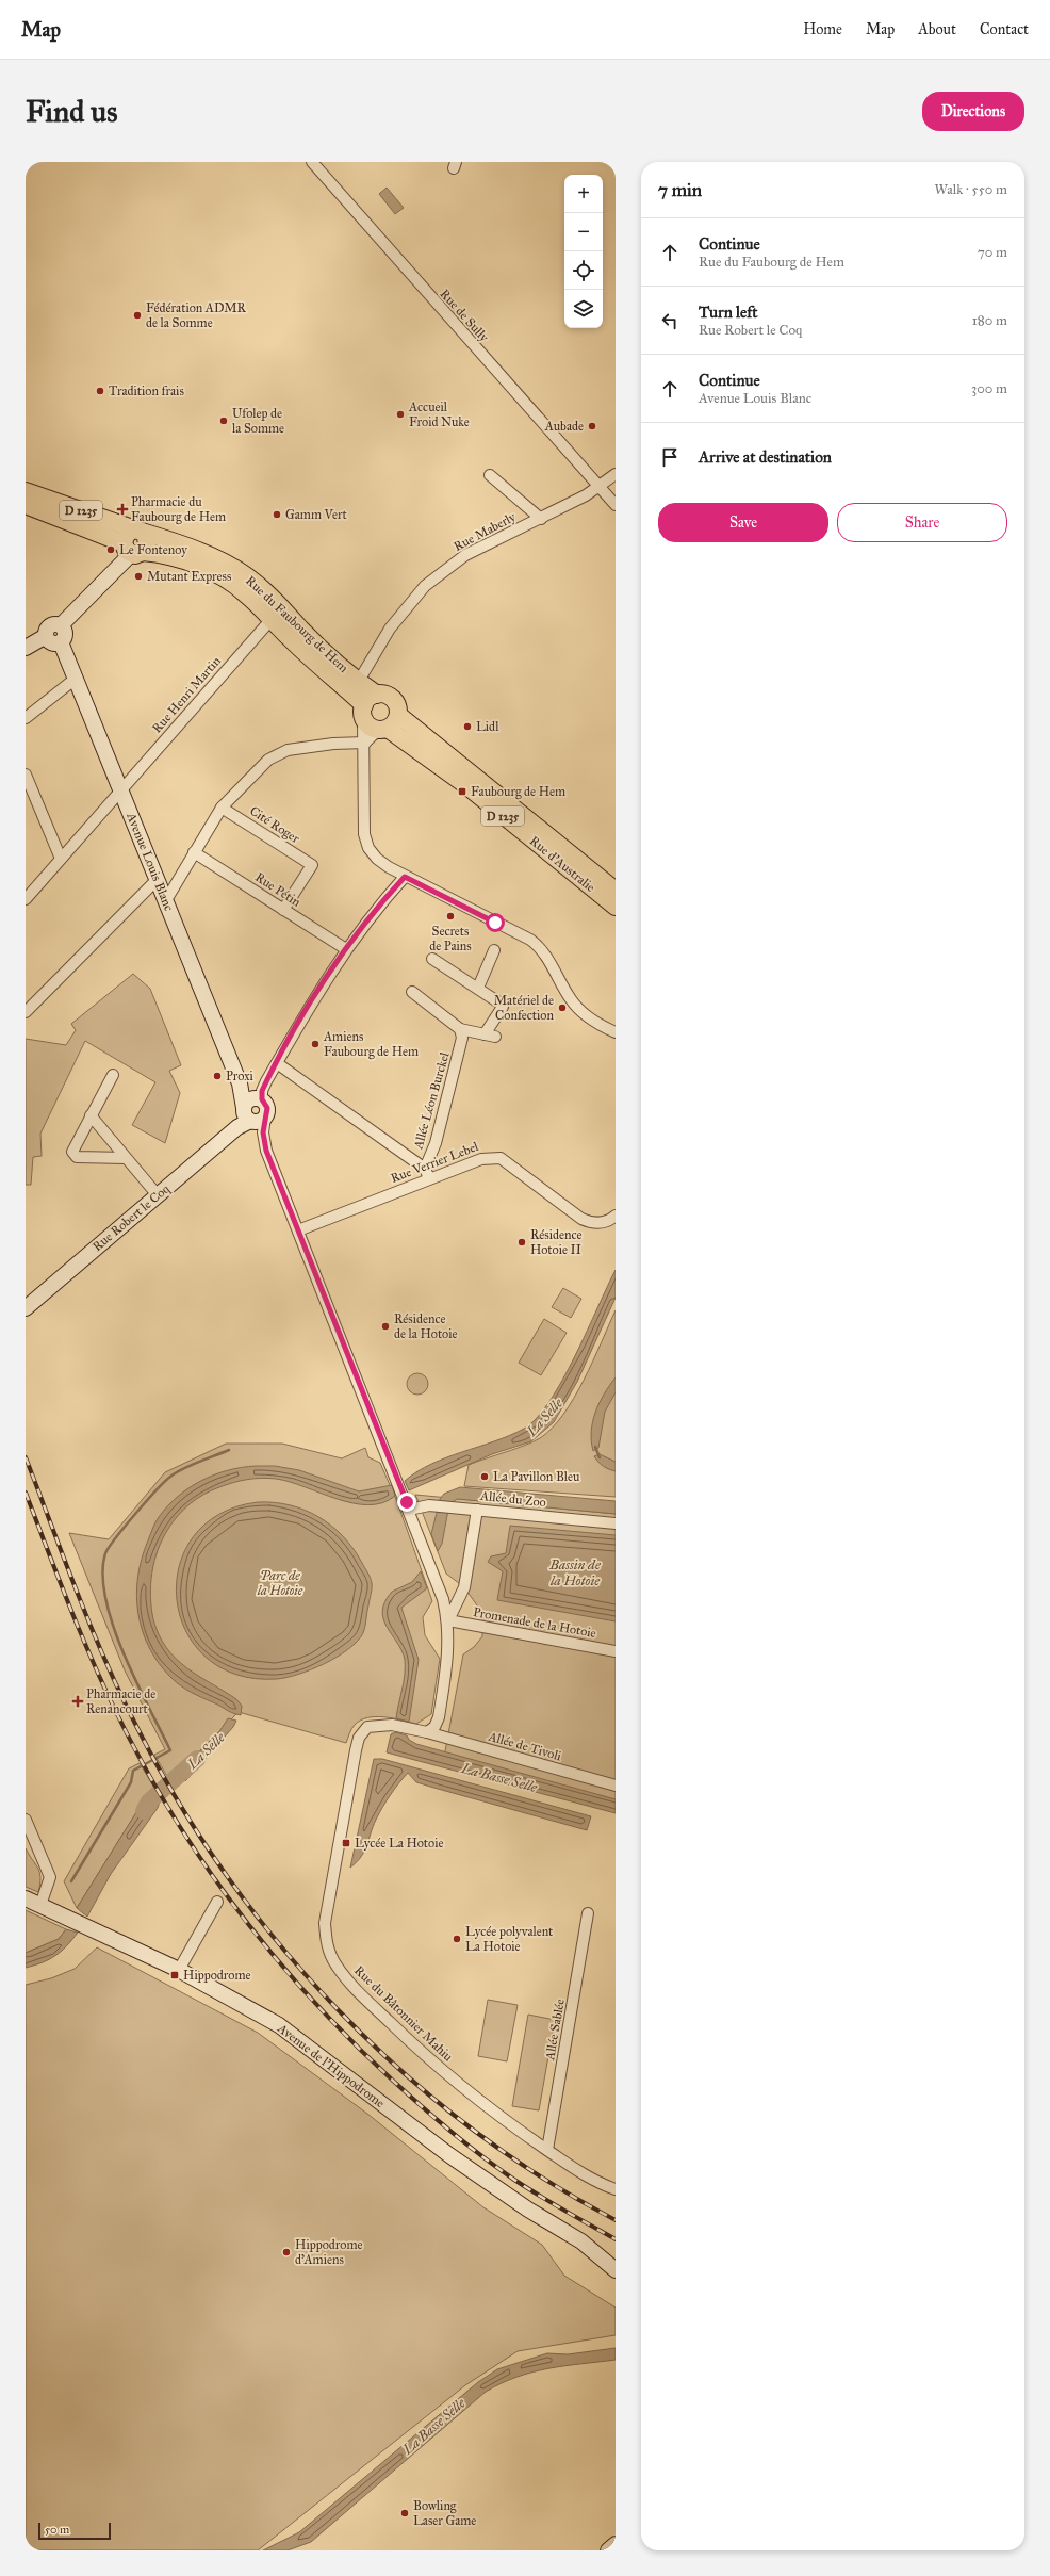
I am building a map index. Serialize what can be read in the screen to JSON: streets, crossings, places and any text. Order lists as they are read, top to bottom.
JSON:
{
  "streets": {
    "main road": [
      "D 1235",
      "Rue du Faubourg de Hem",
      "Avenue Louis Blanc",
      "Rue d'Australie",
      "Rue Robert le Coq",
      "Avenue de l'Hippodrome"
    ],
    "street": [
      "Rue de Sully",
      "Rue Maberly",
      "Rue Henri Martin",
      "Cité Roger",
      "Rue Pétin",
      "Allée Léon Burckel",
      "Rue Verrier Lebel",
      "Allée du Zoo",
      "Promenade de la Hotoie",
      "Allée de Tivoli",
      "Rue du Bâtonnier Mahiu",
      "Allée Sablée"
    ]
  },
  "crossings": [
    ["Rue de Sully", "Rue Maberly"],
    ["D 1235", "Rue du Faubourg de Hem"],
    ["Rue Maberly", "Rue du Faubourg de Hem"],
    ["Rue du Faubourg de Hem", "Rue Henri Martin"],
    ["Rue du Faubourg de Hem", "Rue d'Australie"],
    ["Rue Henri Martin", "Avenue Louis Blanc"],
    ["Cité Roger", "Rue Pétin"],
    ["Avenue Louis Blanc", "Rue Verrier Lebel"],
    ["Avenue Louis Blanc", "Rue Robert le Coq"],
    ["Avenue Louis Blanc", "Allée du Zoo"],
    ["Avenue Louis Blanc", "Promenade de la Hotoie"],
    ["Avenue Louis Blanc", "Allée de Tivoli"],
    ["Allée Léon Burckel", "Rue Verrier Lebel"],
    ["Allée de Tivoli", "Rue du Bâtonnier Mahiu"],
    ["Rue du Bâtonnier Mahiu", "Allée Sablée"]
  ],
  "water": ["La Selle", "Bassin de la Hotoie", "La Basse Selle"],
  "parks": ["Parc de la Hotoie"],
  "places": {
    "other": [
      "Fédération ADMR de la Somme",
      "Tradition frais",
      "Accueil Froid Nuke",
      "Ufolep de la Somme",
      "Aubade",
      "Gamm Vert",
      "Le Fontenoy",
      "Mutant Express",
      "Lidl",
      "Secrets de Pains",
      "Matériel de Confection",
      "Amiens Faubourg de Hem",
      "Proxi",
      "Résidence Hotoie II",
      "Résidence de la Hotoie",
      "La Pavillon Bleu",
      "Lycée polyvalent La Hotoie",
      "Hippodrome d'Amiens",
      "Bowling Laser Game"
    ],
    "health": ["Pharmacie du Faubourg de Hem", "Pharmacie de Renancourt"],
    "transit": ["Faubourg de Hem", "Lycée La Hotoie", "Hippodrome"]
  },
  "scale_bar": "50 m",
  "page": {
    "header": "Map",
    "nav": [
      "Home",
      "Map",
      "About",
      "Contact"
    ],
    "buttons": [
      "Directions",
      ["Save", "Share"]
    ],
    "title": "Find us",
    "heading": ["7 min", "Walk · 550 m"],
    "map_buttons": ["+", "−"],
    "list": [
      ["Continue", "Rue du Faubourg de Hem", "70 m"],
      ["Turn left", "Rue Robert le Coq", "180 m"],
      ["Continue", "Avenue Louis Blanc", "300 m"],
      "Arrive at destination"
    ],
    "scale": "50 m"
  }
}
